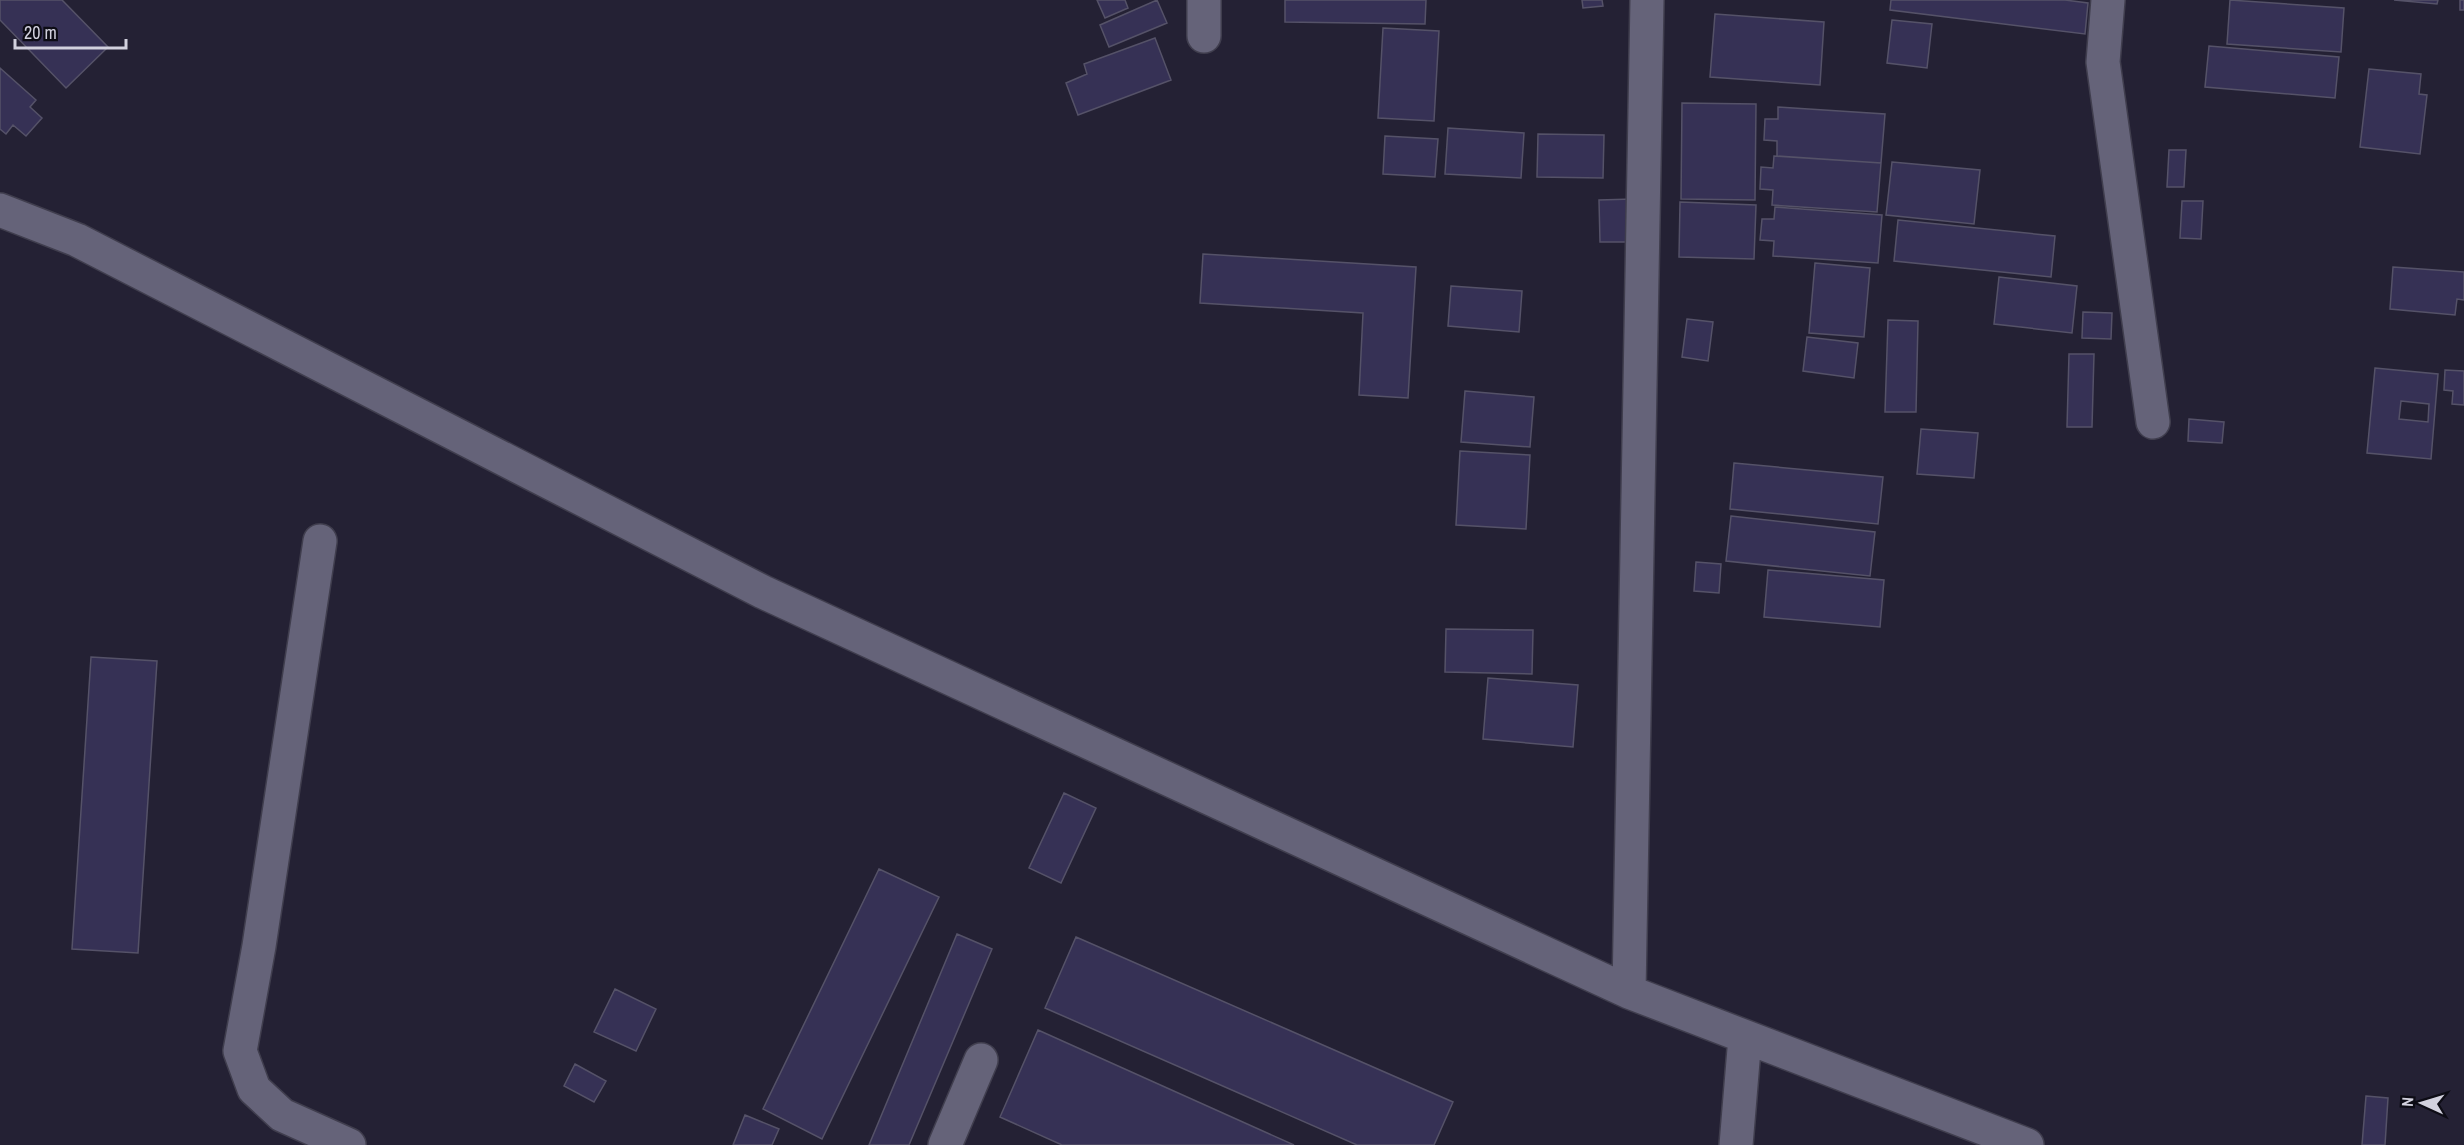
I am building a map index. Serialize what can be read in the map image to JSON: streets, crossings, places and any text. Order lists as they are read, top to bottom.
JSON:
{
  "scale_bar": "20 m",
  "north": "left"
}
